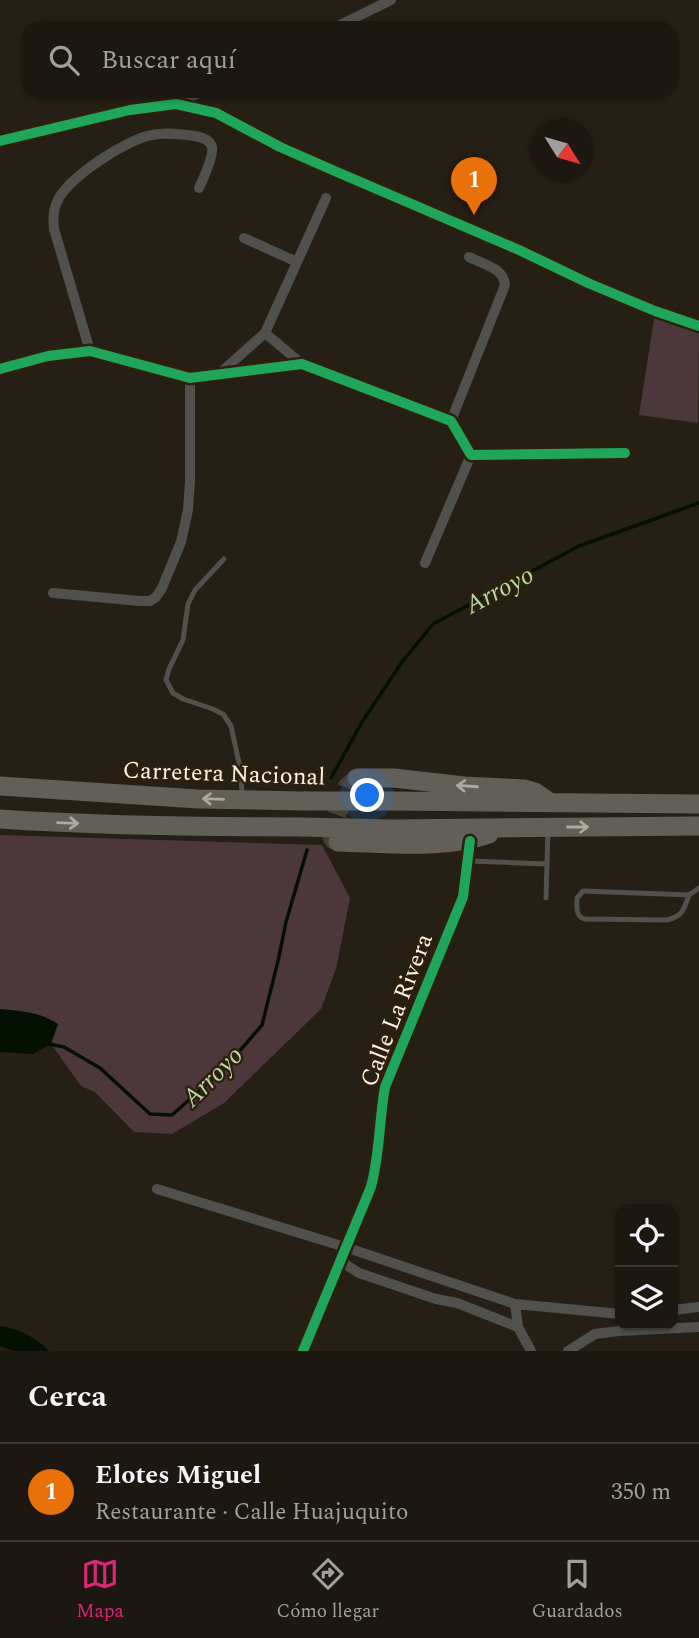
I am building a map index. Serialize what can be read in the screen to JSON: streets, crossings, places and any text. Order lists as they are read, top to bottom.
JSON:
{
  "streets": {
    "highway": ["Carretera Nacional"],
    "street": ["Calle La Rivera"]
  },
  "water": ["Arroyo"],
  "north": "bottom right",
  "page": {
    "search": "Buscar aquí",
    "pins": "1",
    "heading": "Cerca",
    "list": [
      {
        "mark": "1",
        "name": "Elotes Miguel",
        "note": "Restaurante · Calle Huajuquito",
        "value": "350 m"
      }
    ],
    "nav": ["Mapa", "Cómo llegar", "Guardados"]
  }
}
